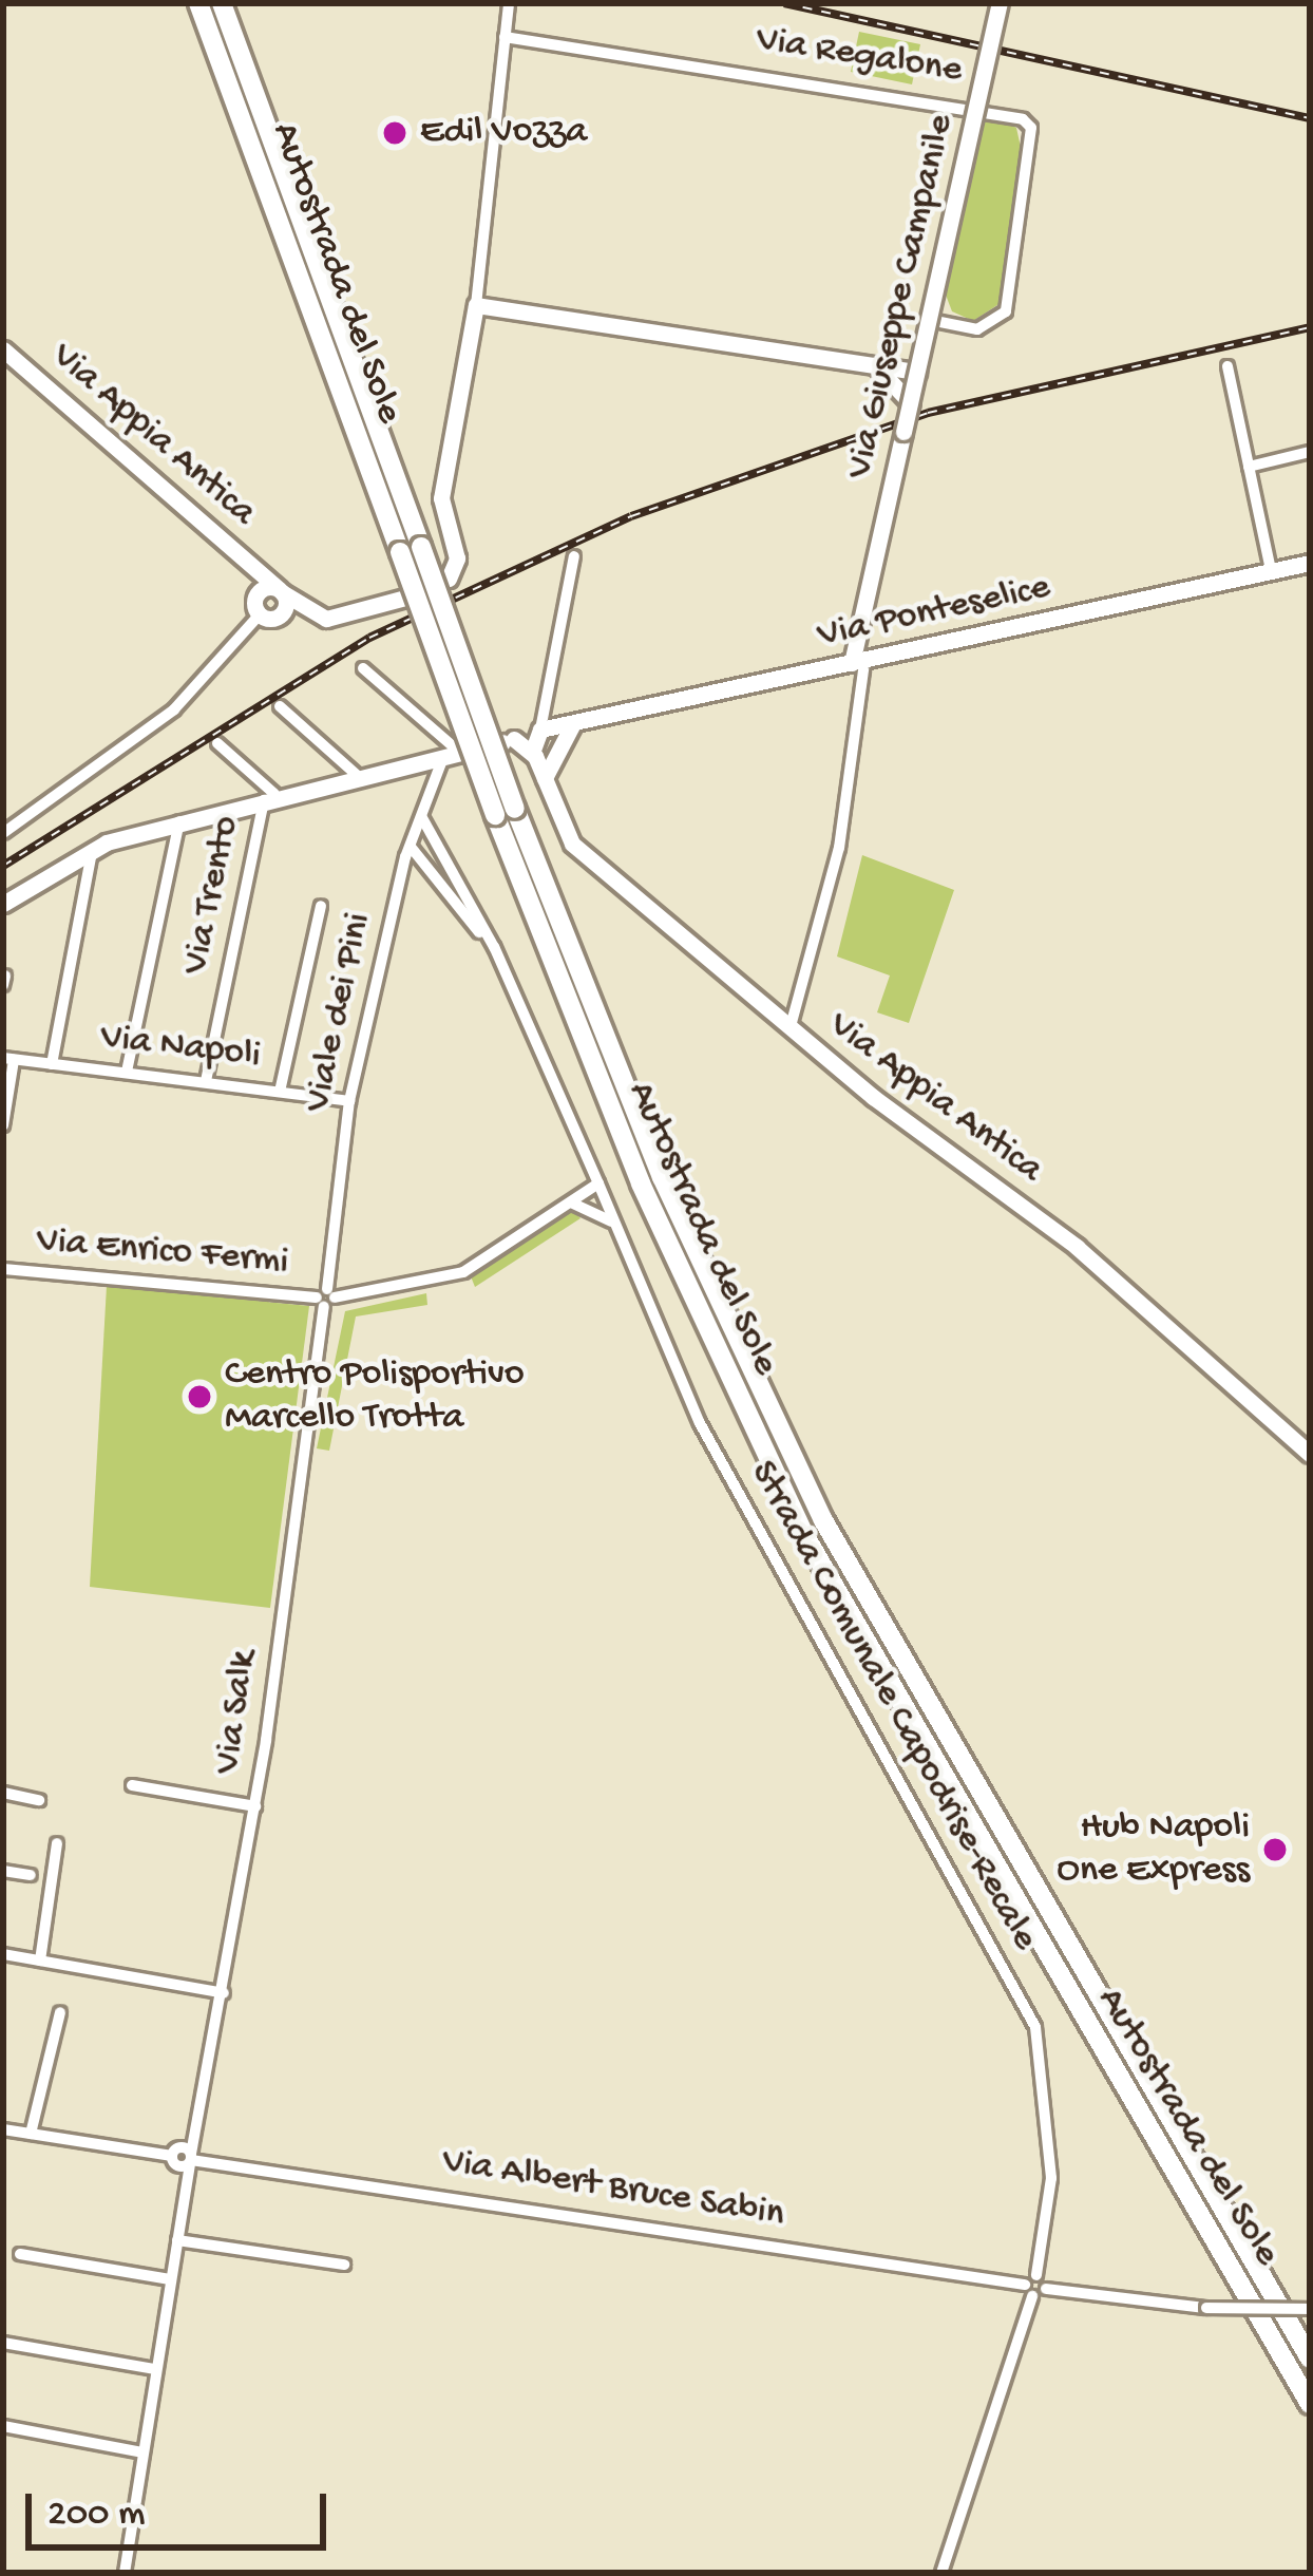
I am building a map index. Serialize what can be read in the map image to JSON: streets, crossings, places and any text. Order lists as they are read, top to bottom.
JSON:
{
  "streets": {
    "highway": ["Autostrada del Sole"],
    "street": [
      "Via Regalone",
      "Via Giuseppe Campanile",
      "Via Appia Antica",
      "Via Ponteselice",
      "Via Trento",
      "Viale dei Pini",
      "Via Napoli",
      "Via Enrico Fermi",
      "Strada Comunale Capodrise-Recale",
      "Via Salk",
      "Via Albert Bruce Sabin"
    ]
  },
  "crossings": [
    ["Via Regalone", "Via Giuseppe Campanile"],
    ["Via Giuseppe Campanile", "Via Ponteselice"],
    ["Via Ponteselice", "Via Trento"],
    ["Via Ponteselice", "Viale dei Pini"],
    ["Via Trento", "Via Napoli"],
    ["Viale dei Pini", "Via Napoli"],
    ["Viale dei Pini", "Via Enrico Fermi"],
    ["Viale dei Pini", "Via Salk"],
    ["Via Enrico Fermi", "Strada Comunale Capodrise-Recale"],
    ["Via Enrico Fermi", "Via Salk"],
    ["Via Salk", "Via Albert Bruce Sabin"]
  ],
  "places": ["Edil Vozza", "Centro Polisportivo Marcello Trotta", "Hub Napoli One Express"],
  "scale_bar": "200 m"
}
